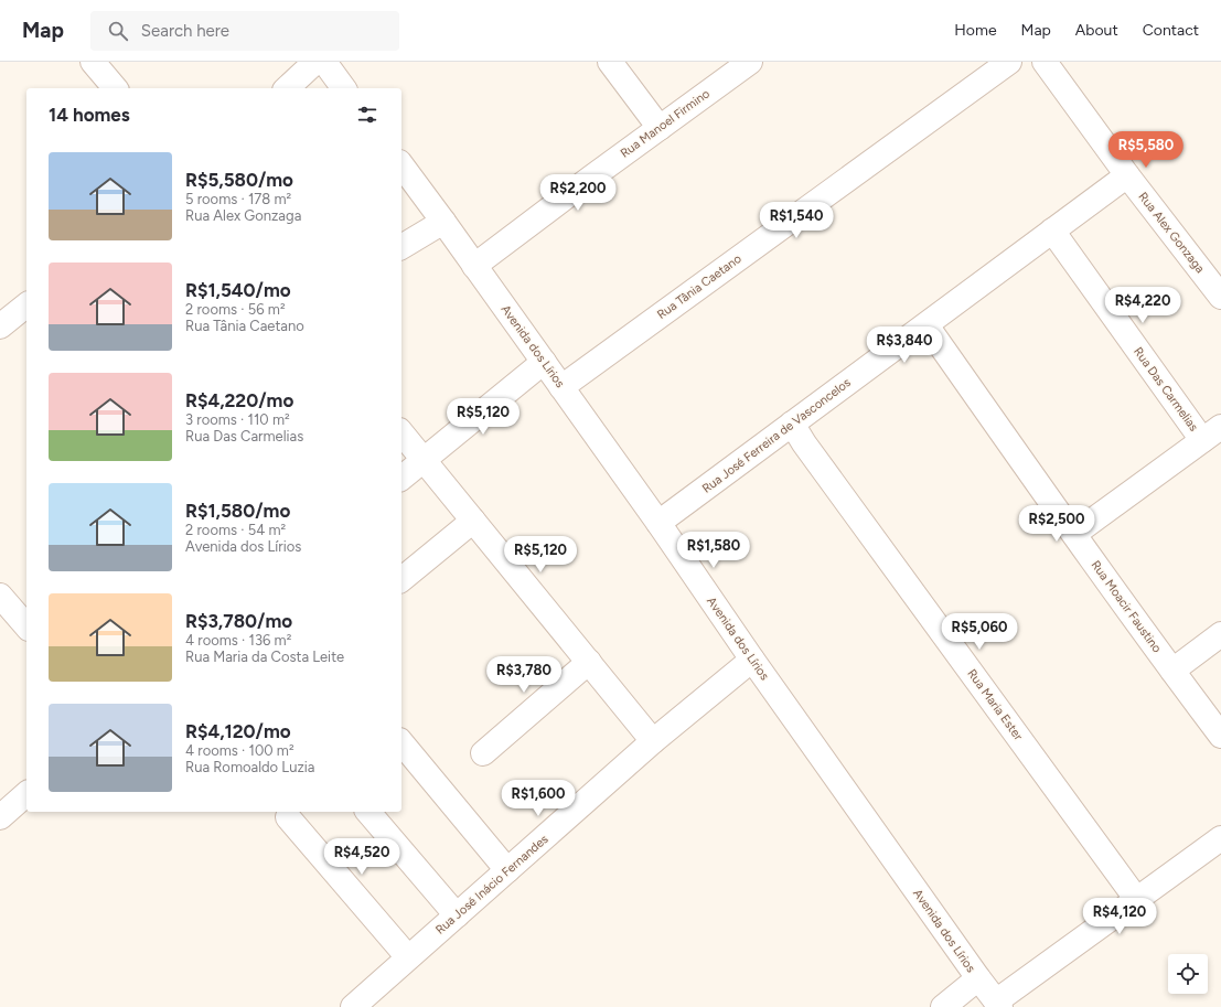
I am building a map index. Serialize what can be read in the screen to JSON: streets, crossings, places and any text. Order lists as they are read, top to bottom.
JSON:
{
  "streets": {
    "street": [
      "Rua Manoel Firmino",
      "Rua Alex Gonzaga",
      "Rua Tânia Caetano",
      "Avenida dos Lírios",
      "Rua Das Carmelias",
      "Rua José Ferreira de Vasconcelos",
      "Rua Moacir Faustino",
      "Rua Maria Ester",
      "Rua José Inácio Fernandes"
    ]
  },
  "crossings": [
    ["Rua Manoel Firmino", "Avenida dos Lírios"],
    ["Rua Alex Gonzaga", "Rua José Ferreira de Vasconcelos"],
    ["Rua Tânia Caetano", "Avenida dos Lírios"],
    ["Avenida dos Lírios", "Rua José Ferreira de Vasconcelos"],
    ["Avenida dos Lírios", "Rua José Inácio Fernandes"],
    ["Rua Das Carmelias", "Rua José Ferreira de Vasconcelos"],
    ["Rua José Ferreira de Vasconcelos", "Rua Moacir Faustino"],
    ["Rua José Ferreira de Vasconcelos", "Rua Maria Ester"]
  ],
  "page": {
    "header": "Map",
    "search": "Search here",
    "nav": [
      "Home",
      "Map",
      "About",
      "Contact"
    ],
    "heading": "14 homes",
    "price": [
      "R$5,580",
      "R$2,200",
      "R$1,540",
      "R$4,220",
      "R$3,840",
      "R$5,120",
      "R$2,500",
      "R$1,580",
      "R$5,120",
      "R$5,060",
      "R$3,780",
      "R$1,600",
      "R$4,520",
      "R$4,120"
    ],
    "list": [
      {
        "name": "R$5,580/mo",
        "note": "5 rooms · 178 m² · Rua Alex Gonzaga"
      },
      {
        "name": "R$1,540/mo",
        "note": "2 rooms · 56 m² · Rua Tânia Caetano"
      },
      {
        "name": "R$4,220/mo",
        "note": "3 rooms · 110 m² · Rua Das Carmelias"
      },
      {
        "name": "R$1,580/mo",
        "note": "2 rooms · 54 m² · Avenida dos Lírios"
      },
      {
        "name": "R$3,780/mo",
        "note": "4 rooms · 136 m² · Rua Maria da Costa Leite"
      },
      {
        "name": "R$4,120/mo",
        "note": "4 rooms · 100 m² · Rua Romoaldo Luzia"
      }
    ]
  }
}
